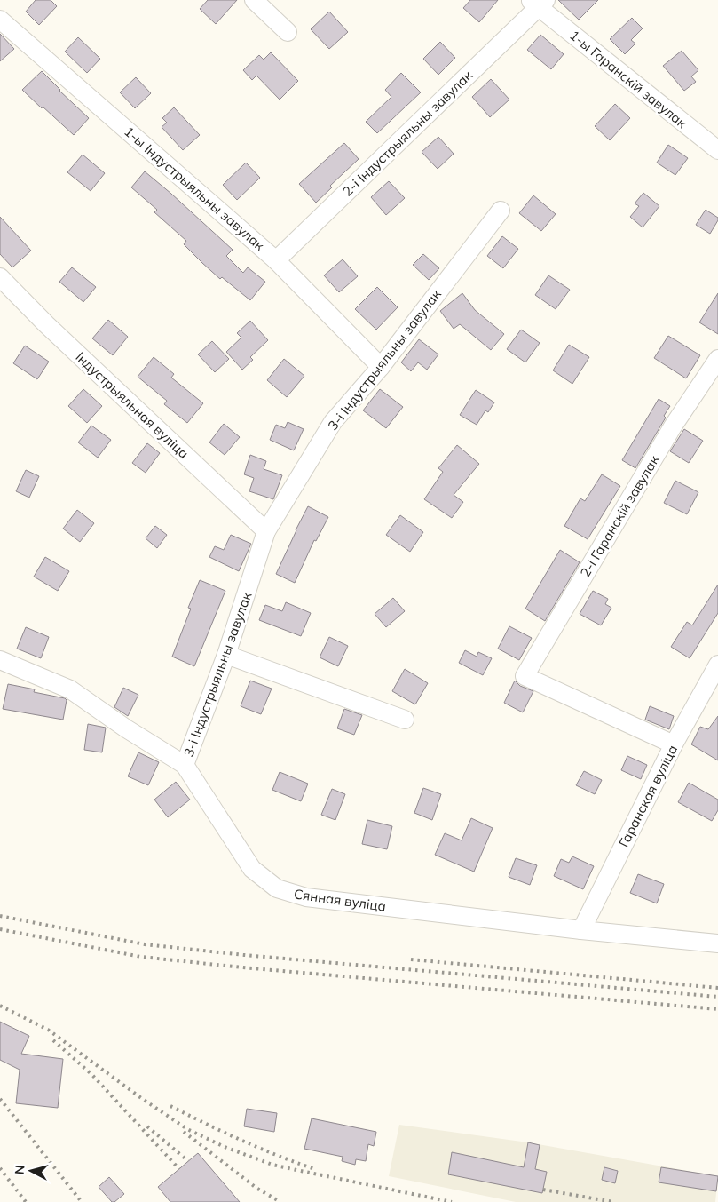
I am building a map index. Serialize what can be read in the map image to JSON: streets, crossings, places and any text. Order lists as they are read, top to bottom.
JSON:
{
  "streets": {
    "street": [
      "1-ы Гаранскій завулак",
      "2-і Індустрыяльны завулак",
      "1-ы Індустрыяльны завулак",
      "3-і Індустрыяльны завулак",
      "Індустрыяльная вуліца",
      "2-і Гаранскій завулак",
      "Гаранская вуліца",
      "Сянная вуліца"
    ]
  },
  "crossings": [
    ["1-ы Гаранскій завулак", "2-і Індустрыяльны завулак"],
    ["2-і Індустрыяльны завулак", "1-ы Індустрыяльны завулак"],
    ["1-ы Індустрыяльны завулак", "3-і Індустрыяльны завулак"],
    ["3-і Індустрыяльны завулак", "Індустрыяльная вуліца"],
    ["3-і Індустрыяльны завулак", "Сянная вуліца"],
    ["2-і Гаранскій завулак", "Гаранская вуліца"],
    ["Гаранская вуліца", "Сянная вуліца"]
  ],
  "north": "left"
}
